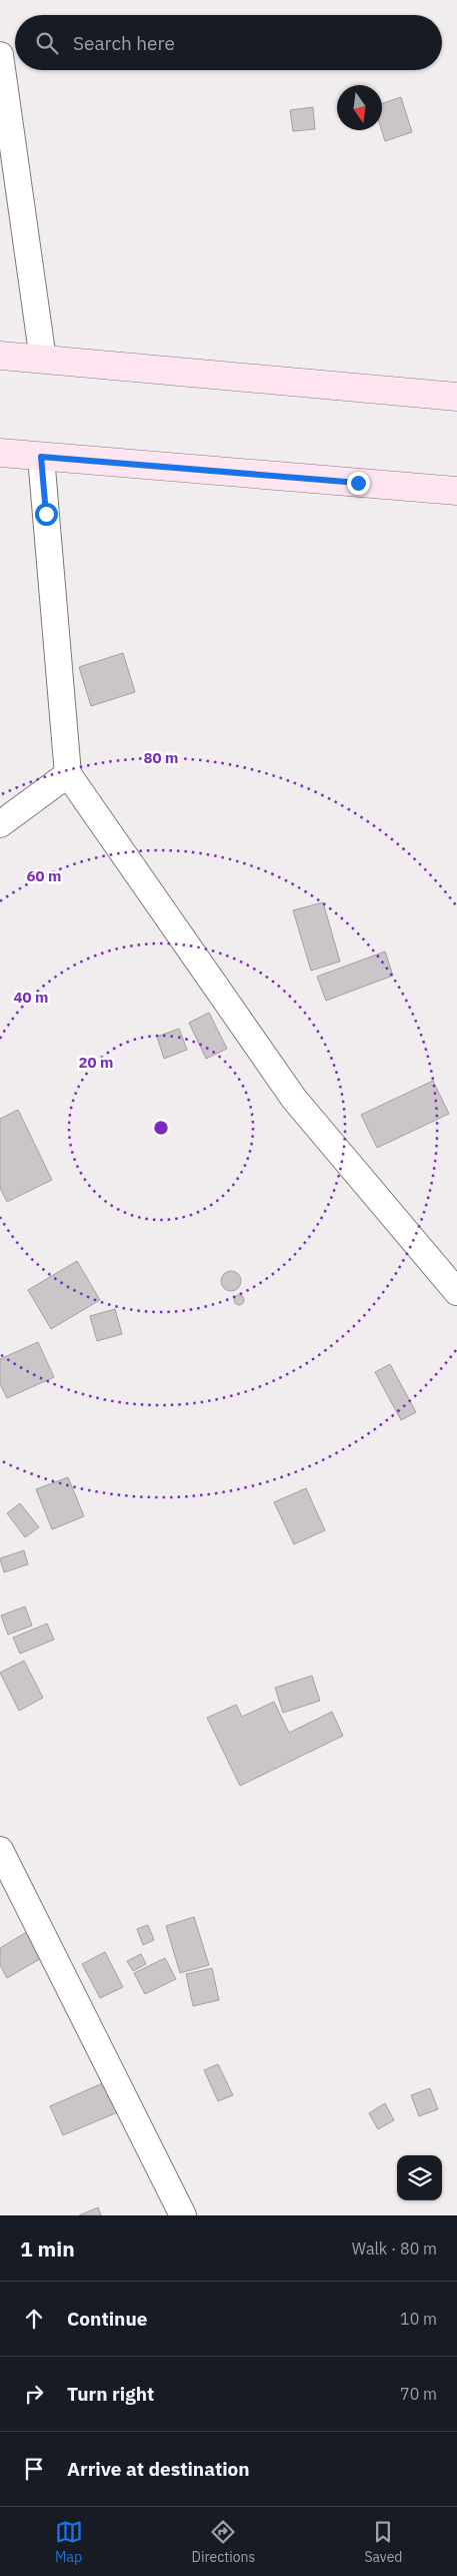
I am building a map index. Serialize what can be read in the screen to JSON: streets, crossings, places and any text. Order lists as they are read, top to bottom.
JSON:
{
  "north": "bottom",
  "page": {
    "search": "Search here",
    "heading": ["1 min", "Walk · 80 m"],
    "list": [
      ["Continue", "10 m"],
      ["Turn right", "70 m"],
      "Arrive at destination"
    ],
    "nav": ["Map", "Directions", "Saved"]
  },
  "rings": [
    "80 m",
    "60 m",
    "40 m",
    "20 m"
  ]
}
